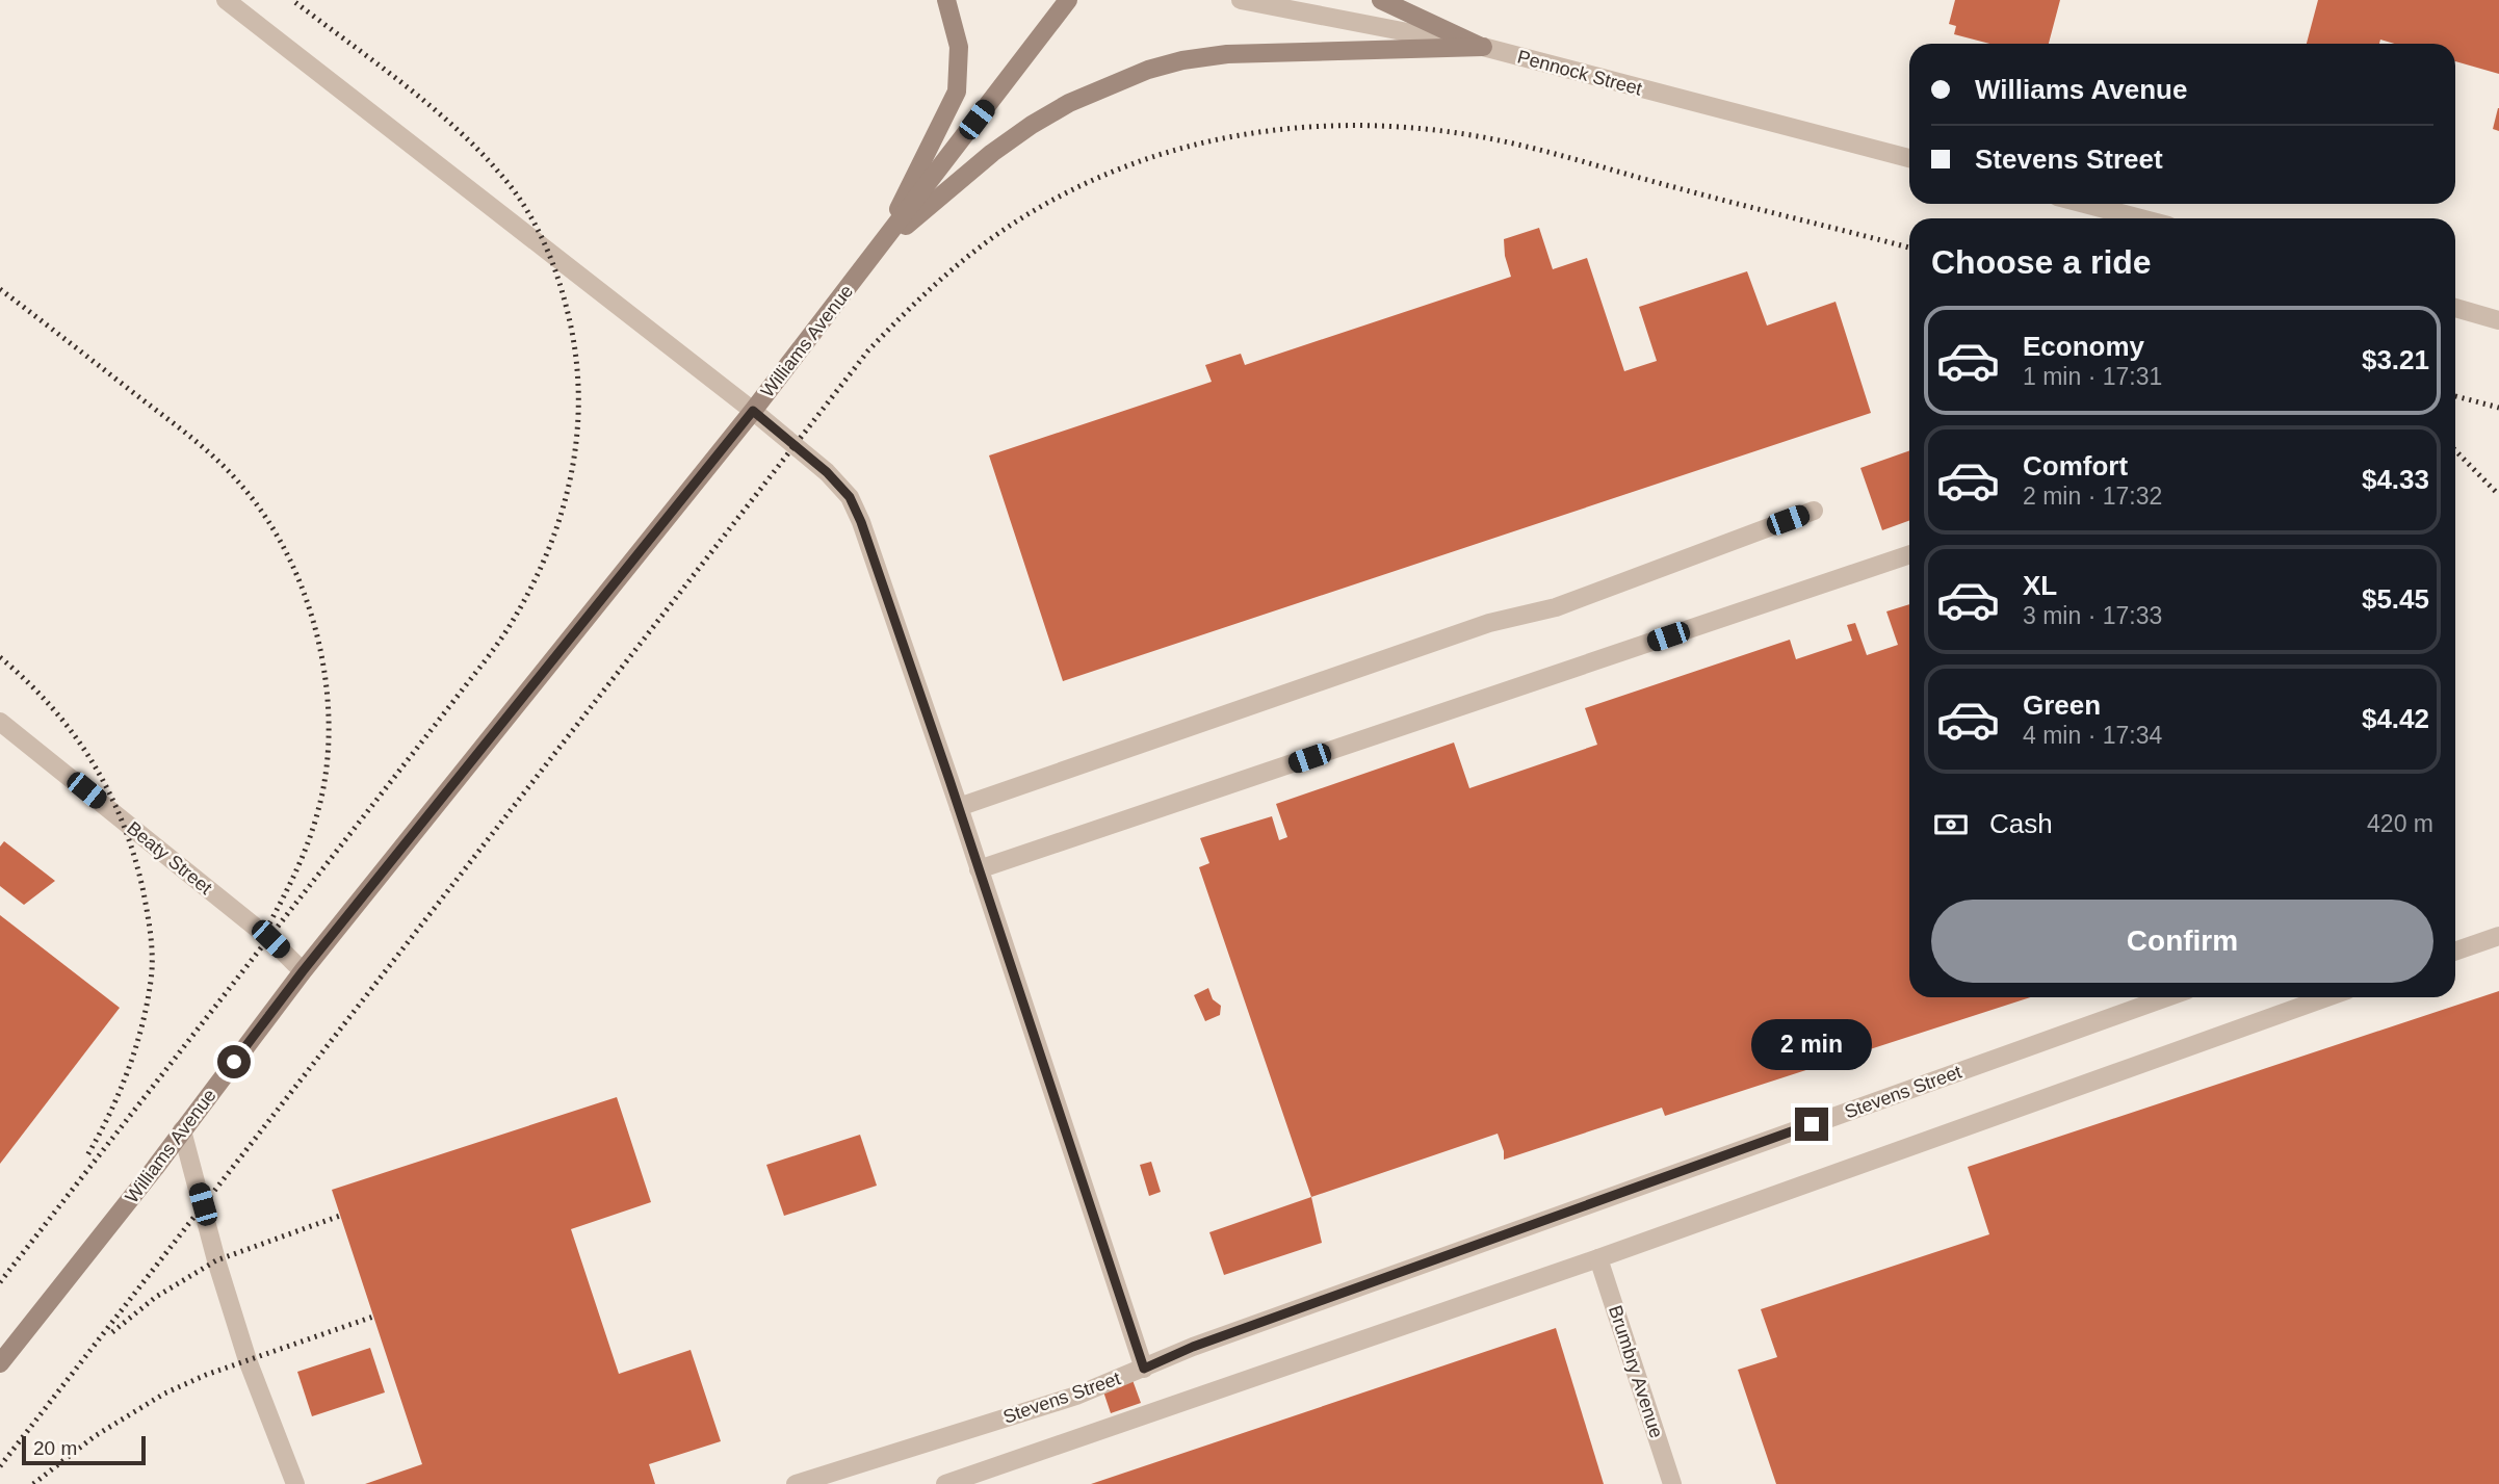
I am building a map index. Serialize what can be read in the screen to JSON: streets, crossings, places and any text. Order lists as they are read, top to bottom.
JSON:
{
  "streets": {
    "street": [
      "Pennock Street",
      "Williams Avenue",
      "Beaty Street",
      "Stevens Street",
      "Brumbry Avenue"
    ]
  },
  "crossings": [
    ["Williams Avenue", "Beaty Street"]
  ],
  "scale_bar": "20 m",
  "page": {
    "banner": ["Williams Avenue", "Stevens Street"],
    "heading": "Choose a ride",
    "list": [
      {
        "name": "Economy",
        "note": "1 min · 17:31",
        "value": "$3.21"
      },
      {
        "name": "Comfort",
        "note": "2 min · 17:32",
        "value": "$4.33"
      },
      {
        "name": "XL",
        "note": "3 min · 17:33",
        "value": "$5.45"
      },
      {
        "name": "Green",
        "note": "4 min · 17:34",
        "value": "$4.42"
      }
    ],
    "pay": ["Cash", "420 m"],
    "buttons": "Confirm",
    "bubble": "2 min",
    "scale": "20 m"
  }
}
